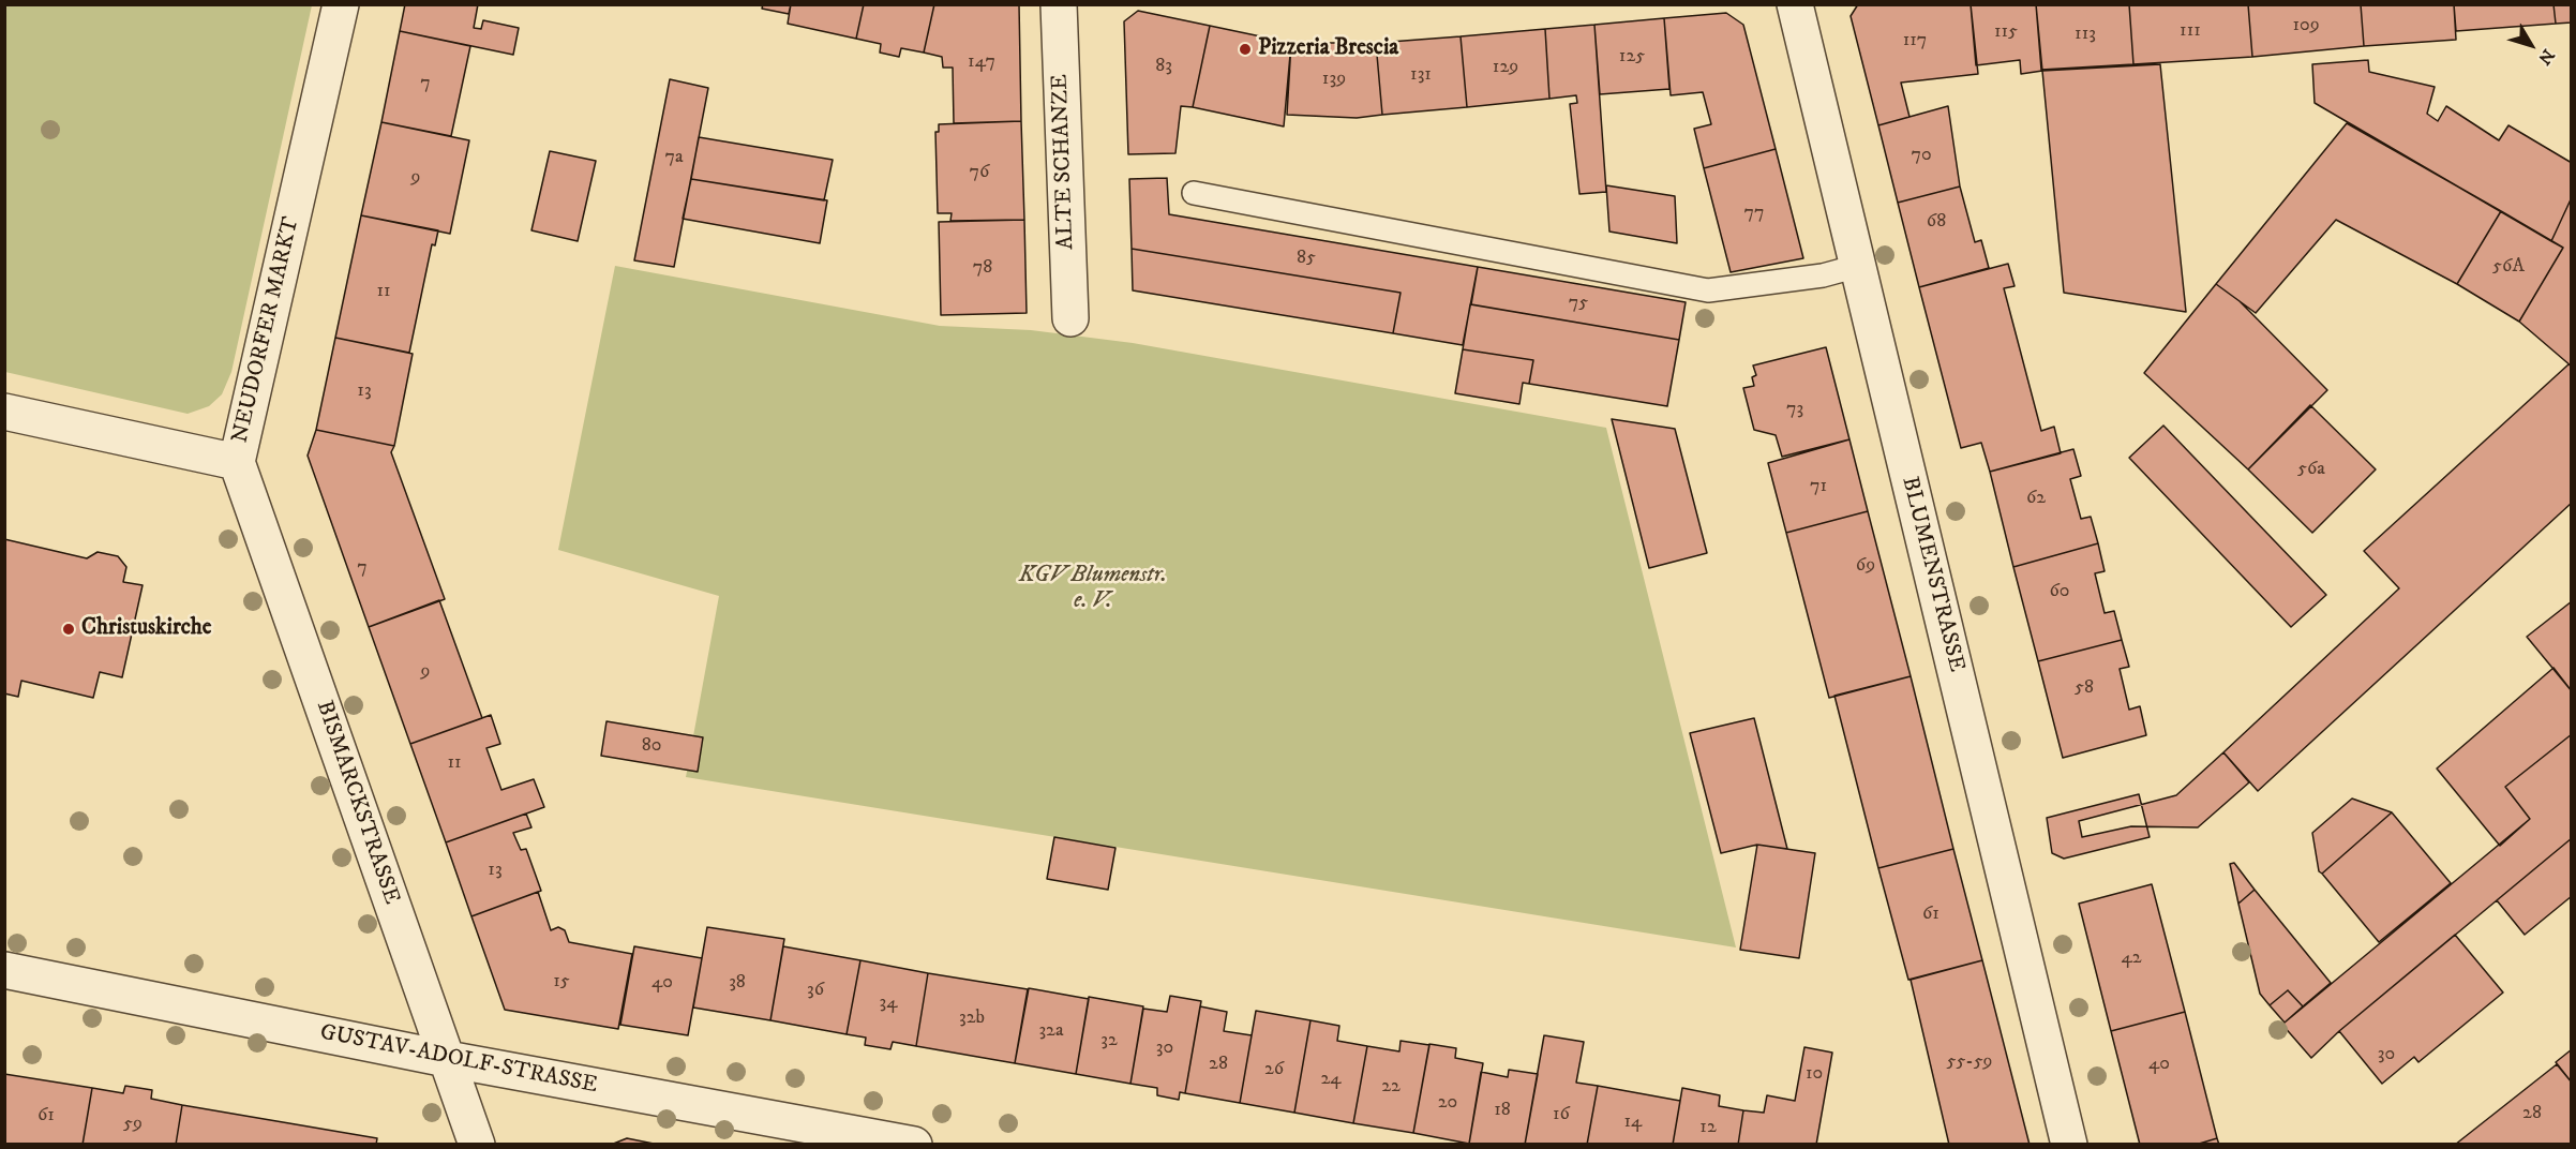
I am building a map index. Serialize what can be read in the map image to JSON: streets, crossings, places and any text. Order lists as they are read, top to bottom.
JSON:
{
  "streets": {
    "street": [
      "ALTE SCHANZE",
      "NEUDORFER MARKT",
      "BLUMENSTRASSE",
      "BISMARCKSTRASSE",
      "GUSTAV-ADOLF-STRASSE"
    ]
  },
  "crossings": [
    ["NEUDORFER MARKT", "BISMARCKSTRASSE"],
    ["BISMARCKSTRASSE", "GUSTAV-ADOLF-STRASSE"]
  ],
  "parks": ["KGV Blumenstr. e. V."],
  "places": ["Pizzeria Brescia", "Christuskirche"],
  "house_numbers": [
    "109",
    "111",
    "115",
    "113",
    "117",
    "125",
    "147",
    "83",
    "129",
    "131",
    "139",
    "7",
    "70",
    "7a",
    "76",
    "9",
    "77",
    "68",
    "85",
    "56A",
    "78",
    "11",
    "75",
    "13",
    "73",
    "56a",
    "71",
    "62",
    "69",
    "7",
    "60",
    "9",
    "58",
    "80",
    "11",
    "13",
    "61",
    "42",
    "15",
    "40",
    "38",
    "36",
    "34",
    "32b",
    "32a",
    "32",
    "30",
    "30",
    "55-59",
    "28",
    "40",
    "26",
    "10",
    "24",
    "22",
    "20",
    "18",
    "28",
    "16",
    "61",
    "14",
    "59",
    "12"
  ],
  "north": "bottom right"
}
